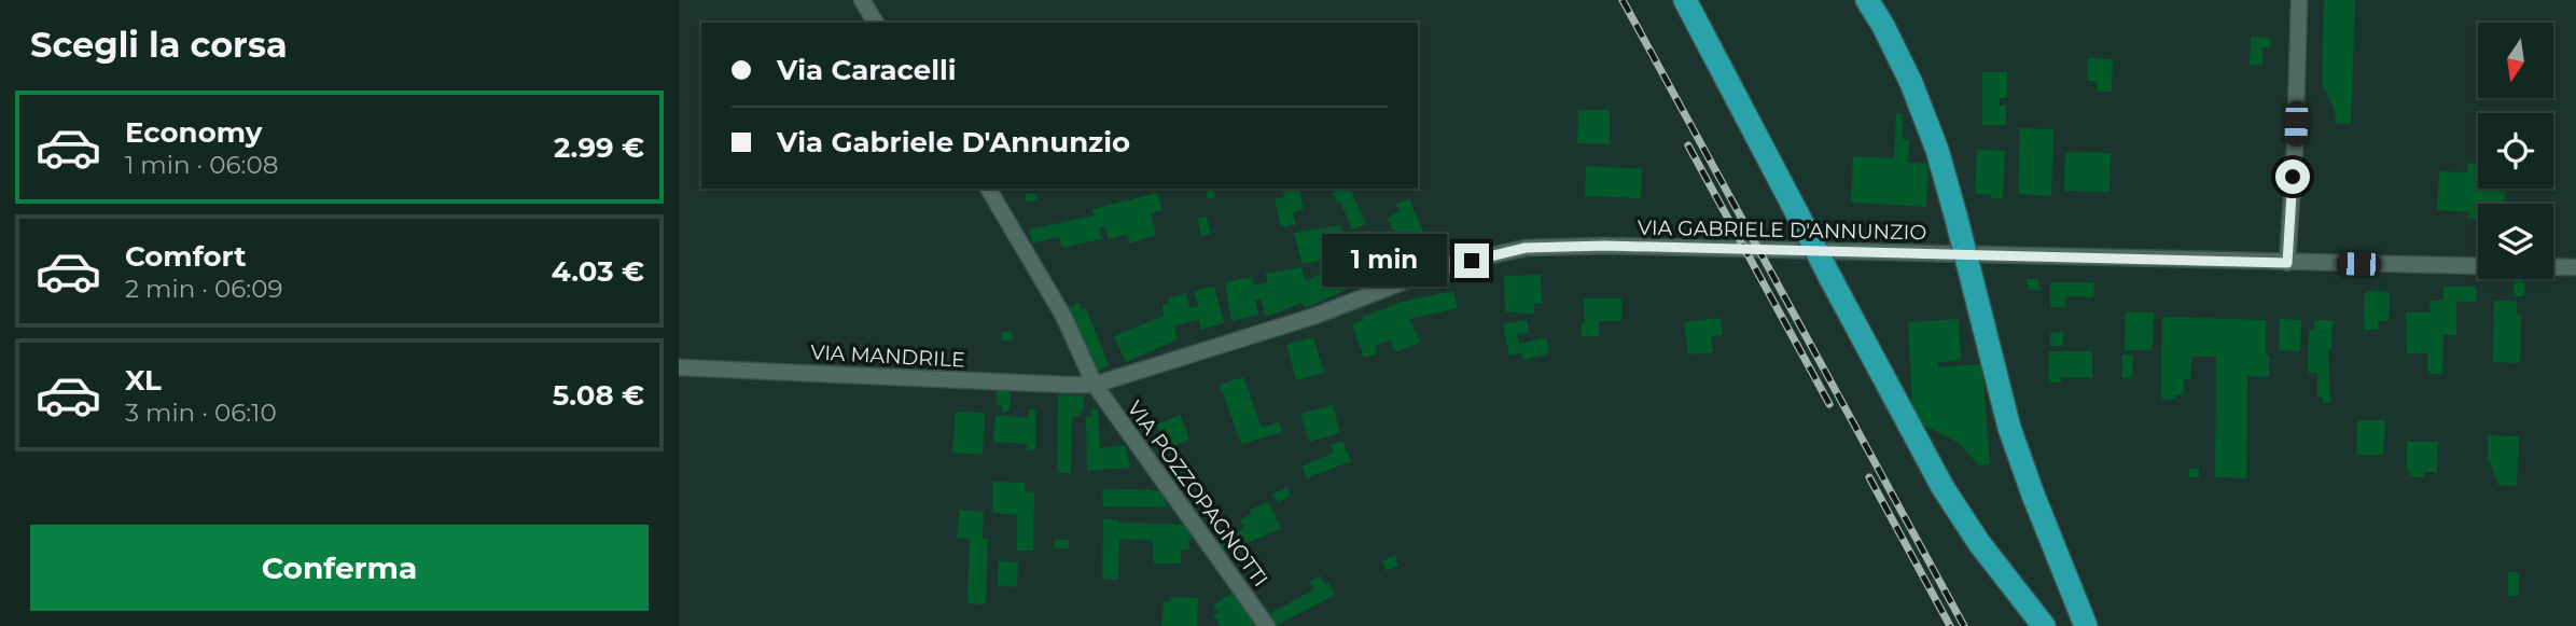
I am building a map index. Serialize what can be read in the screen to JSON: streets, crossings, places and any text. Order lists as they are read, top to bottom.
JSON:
{
  "streets": {
    "street": ["VIA GABRIELE D'ANNUNZIO", "VIA MANDRILE", "VIA POZZOPAGNOTTI"]
  },
  "crossings": [
    ["VIA GABRIELE D'ANNUNZIO", "VIA MANDRILE"],
    ["VIA GABRIELE D'ANNUNZIO", "VIA POZZOPAGNOTTI"],
    ["VIA MANDRILE", "VIA POZZOPAGNOTTI"]
  ],
  "north": "bottom",
  "page": {
    "heading": "Scegli la corsa",
    "banner": ["Via Caracelli", "Via Gabriele D'Annunzio"],
    "list": [
      {
        "name": "Economy",
        "note": "1 min · 06:08",
        "value": "2.99 €"
      },
      {
        "name": "Comfort",
        "note": "2 min · 06:09",
        "value": "4.03 €"
      },
      {
        "name": "XL",
        "note": "3 min · 06:10",
        "value": "5.08 €"
      }
    ],
    "bubble": "1 min",
    "buttons": "Conferma"
  }
}
